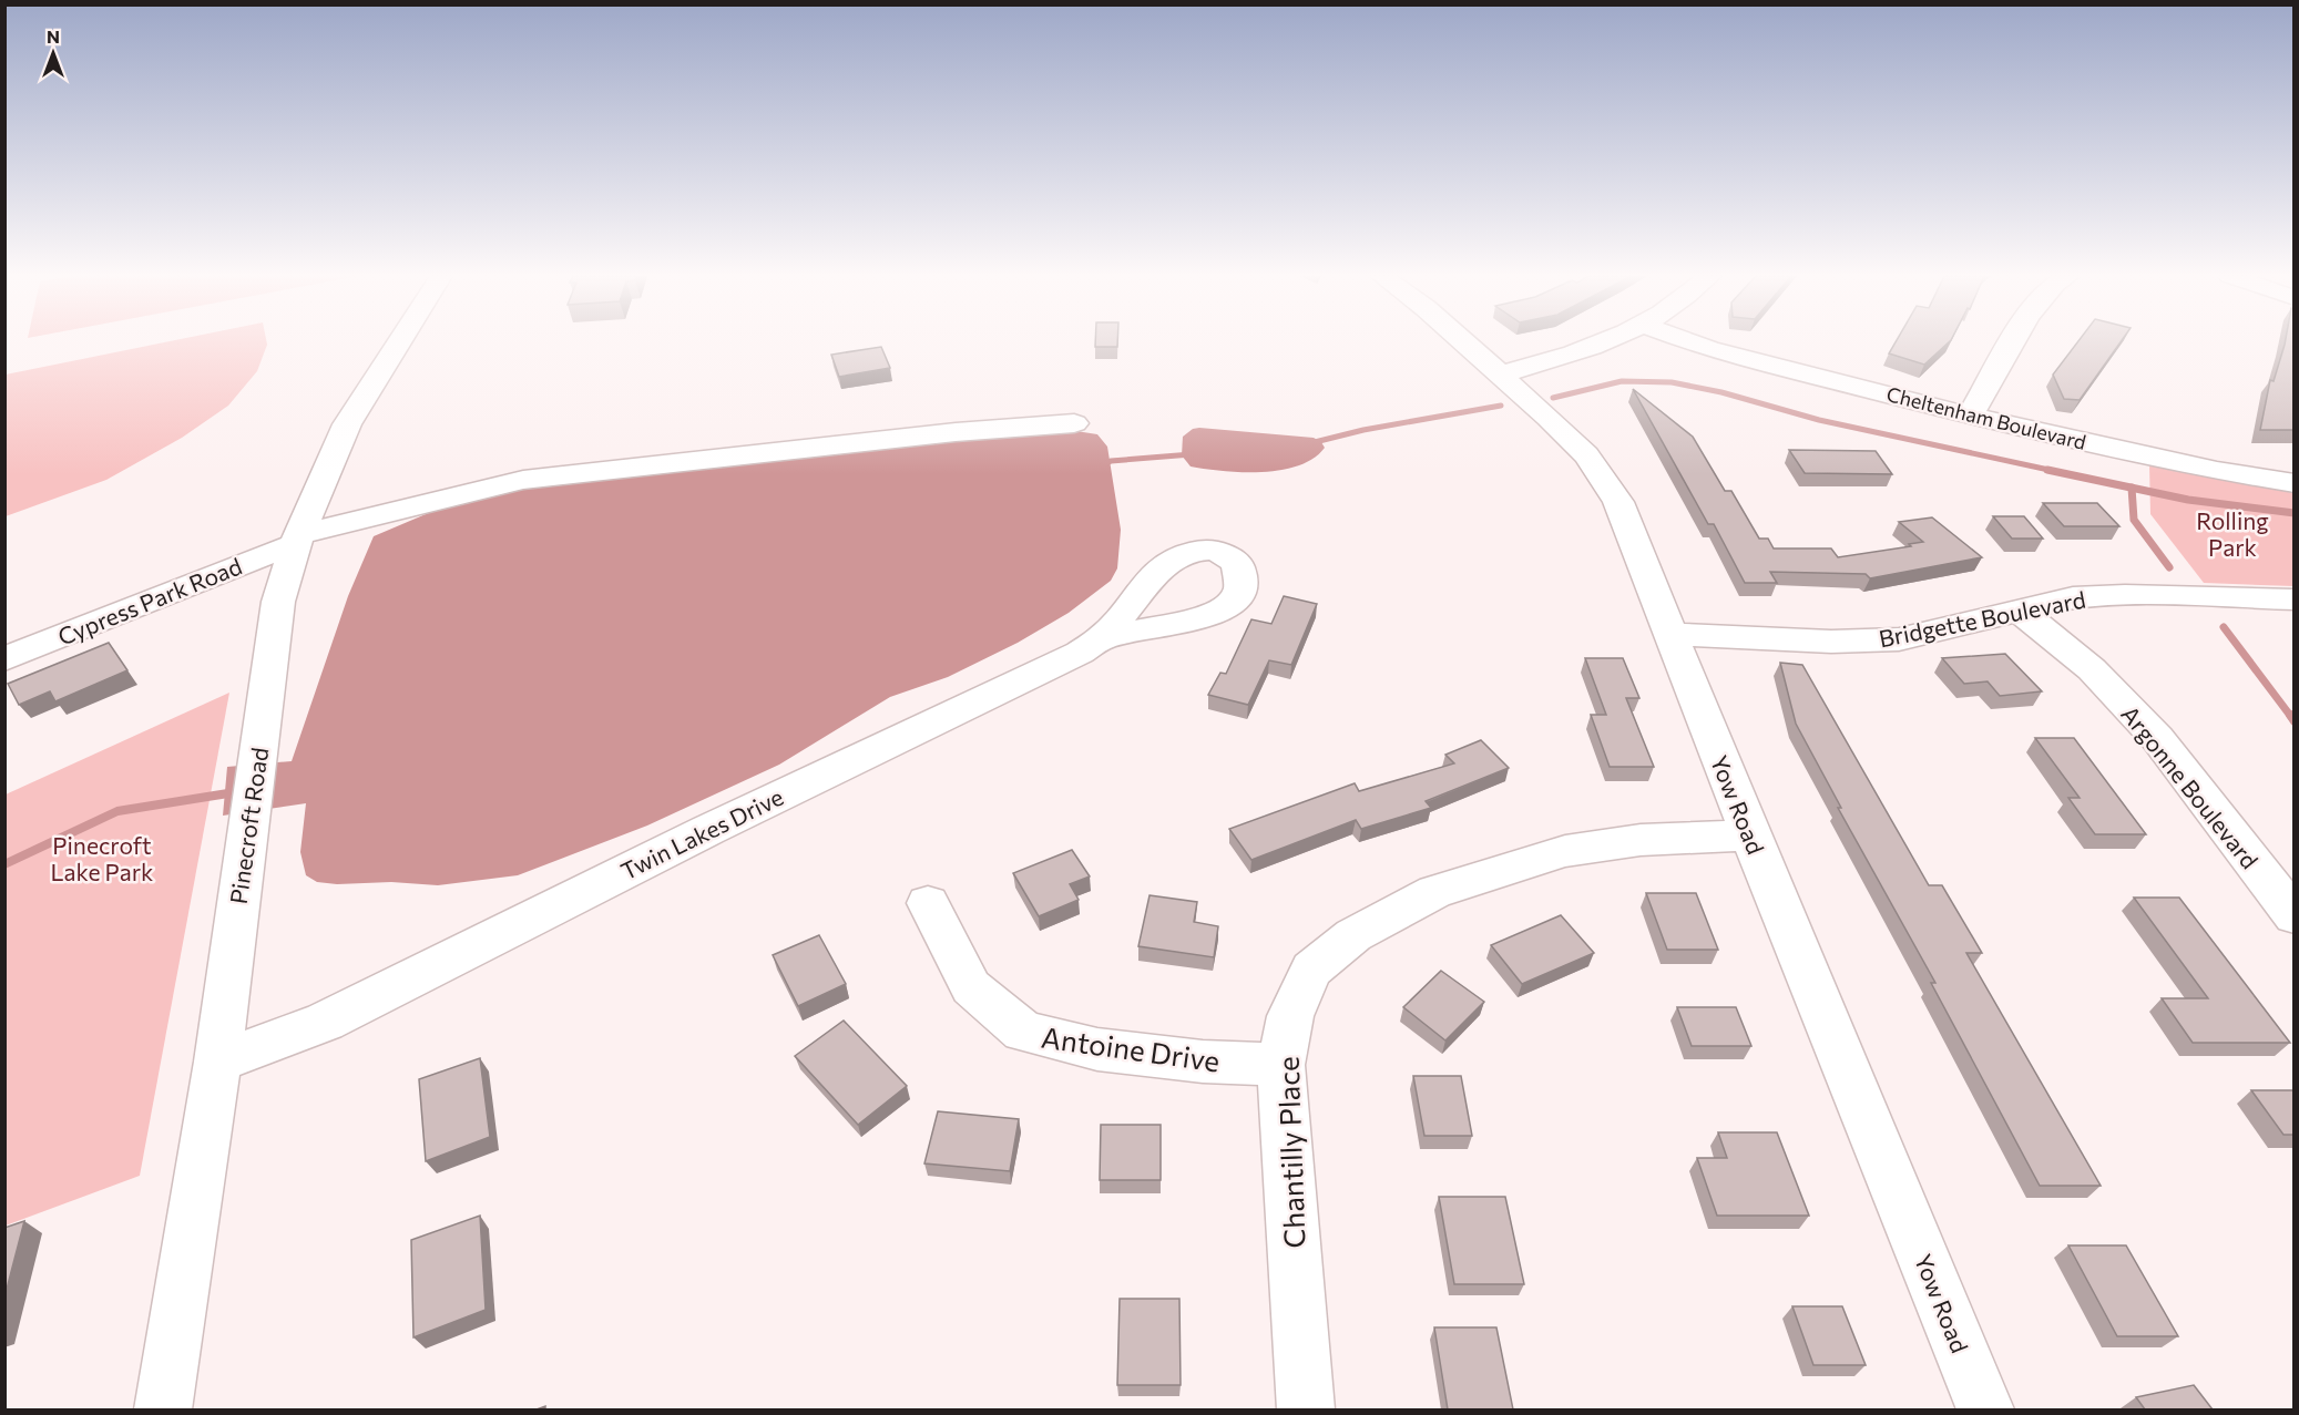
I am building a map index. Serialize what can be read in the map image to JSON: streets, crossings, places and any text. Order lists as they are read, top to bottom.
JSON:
{
  "streets": {
    "street": [
      "Cheltenham Boulevard",
      "Cypress Park Road",
      "Bridgette Boulevard",
      "Argonne Boulevard",
      "Yow Road",
      "Pinecroft Road",
      "Twin Lakes Drive",
      "Antoine Drive",
      "Chantilly Place"
    ]
  },
  "crossings": [
    ["Cypress Park Road", "Pinecroft Road"],
    ["Bridgette Boulevard", "Argonne Boulevard"],
    ["Bridgette Boulevard", "Yow Road"],
    ["Yow Road", "Chantilly Place"],
    ["Pinecroft Road", "Twin Lakes Drive"],
    ["Antoine Drive", "Chantilly Place"]
  ],
  "parks": ["Rolling Park", "Pinecroft Lake Park"],
  "north": "top"
}
